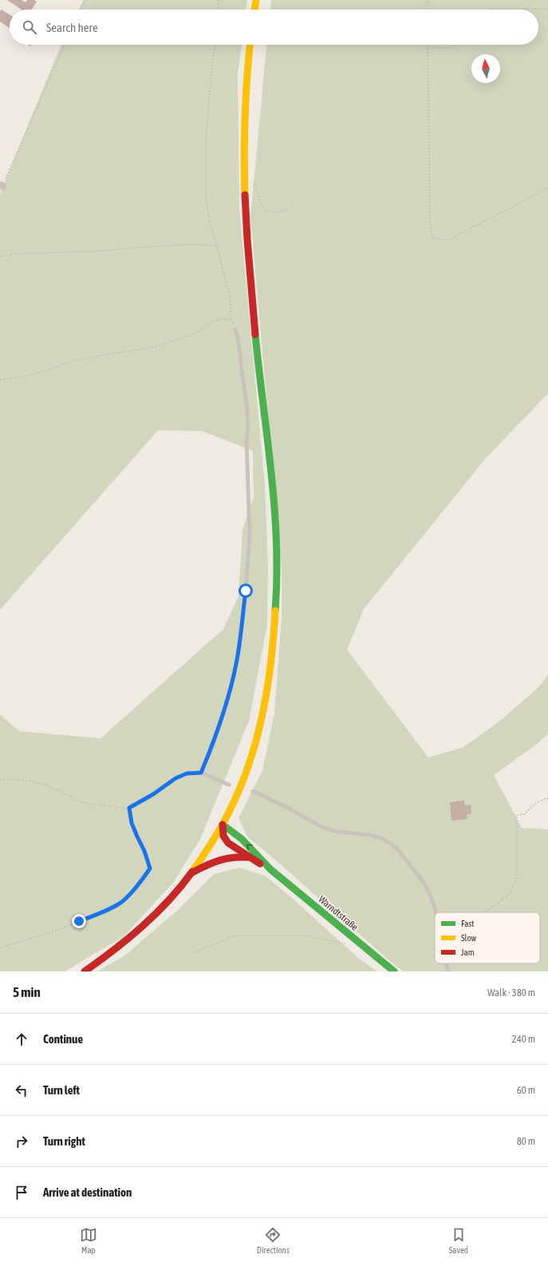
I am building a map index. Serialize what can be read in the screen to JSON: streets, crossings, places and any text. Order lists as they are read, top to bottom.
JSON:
{
  "streets": {
    "main road": ["Warndtstraße"]
  },
  "legend": ["Fast", "Slow", "Jam"],
  "north": "top",
  "page": {
    "search": "Search here",
    "heading": ["5 min", "Walk · 380 m"],
    "list": [
      ["Continue", "240 m"],
      ["Turn left", "60 m"],
      ["Turn right", "80 m"],
      "Arrive at destination"
    ],
    "nav": ["Map", "Directions", "Saved"]
  }
}
